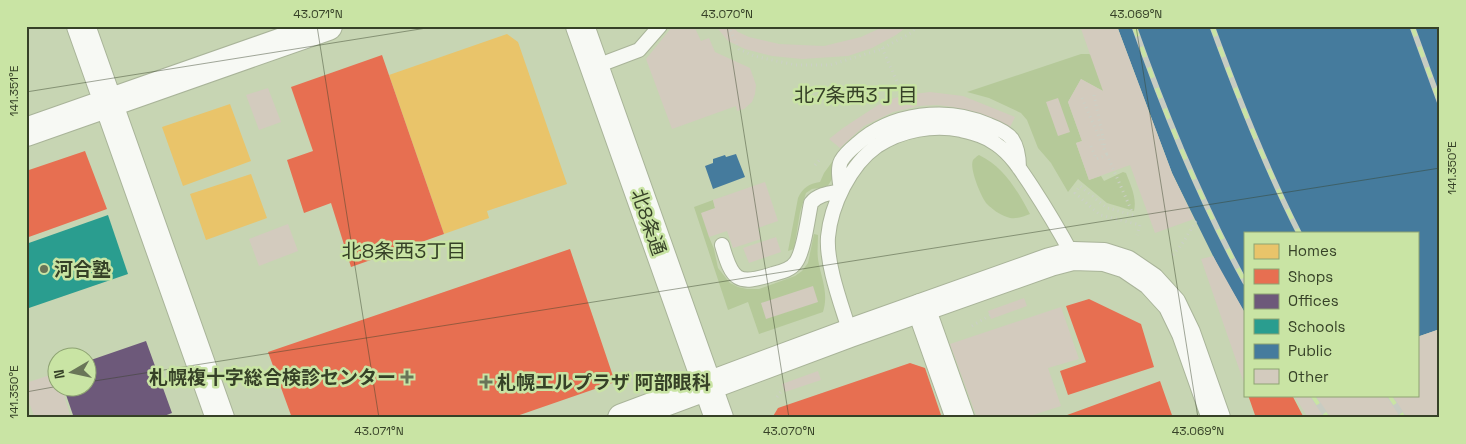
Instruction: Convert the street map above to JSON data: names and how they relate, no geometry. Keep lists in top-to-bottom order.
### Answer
{
  "streets": {
    "street": ["北8条通"]
  },
  "districts": ["北7条西3丁目", "北8条西3丁目"],
  "places": {
    "other": ["河合塾"],
    "health": ["札幌複十字総合検診センター", "札幌エルプラザ 阿部眼科"]
  },
  "legend": [
    "Homes",
    "Shops",
    "Offices",
    "Schools",
    "Public",
    "Other"
  ],
  "north": "left",
  "coordinates": [
    "43.071°N",
    "43.070°N",
    "43.069°N",
    "141.351°E",
    "141.350°E"
  ]
}
